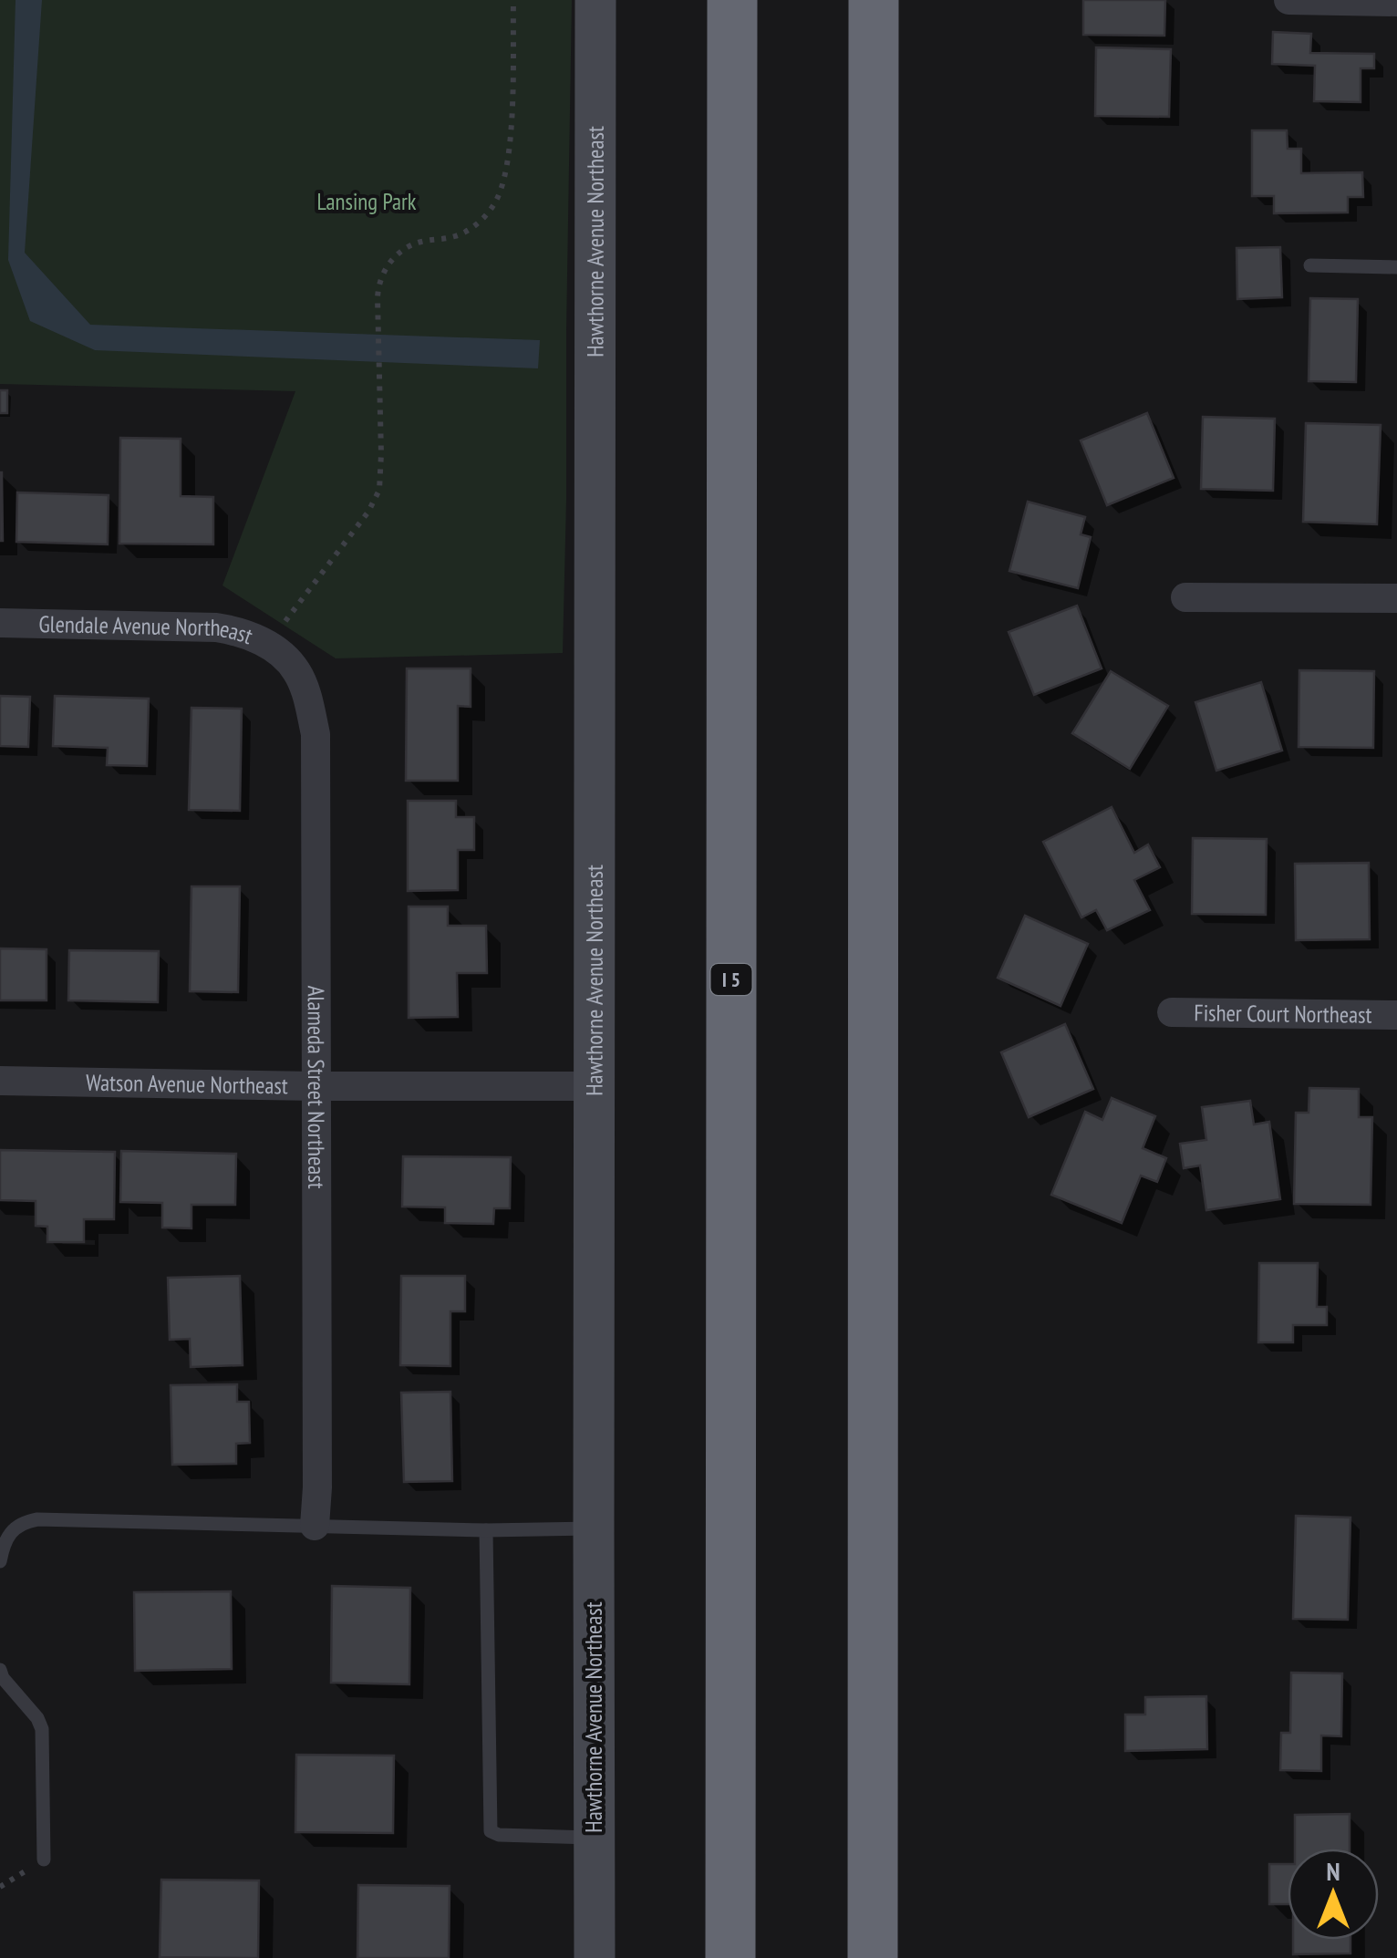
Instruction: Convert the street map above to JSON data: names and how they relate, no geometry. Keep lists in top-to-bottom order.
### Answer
{
  "streets": {
    "highway": ["I 5"],
    "main road": ["Hawthorne Avenue Northeast"],
    "street": [
      "Glendale Avenue Northeast",
      "Fisher Court Northeast",
      "Watson Avenue Northeast",
      "Alameda Street Northeast"
    ]
  },
  "crossings": [
    ["Hawthorne Avenue Northeast", "Watson Avenue Northeast"],
    ["Glendale Avenue Northeast", "Alameda Street Northeast"],
    ["Watson Avenue Northeast", "Alameda Street Northeast"]
  ],
  "parks": ["Lansing Park"],
  "north": "top"
}
